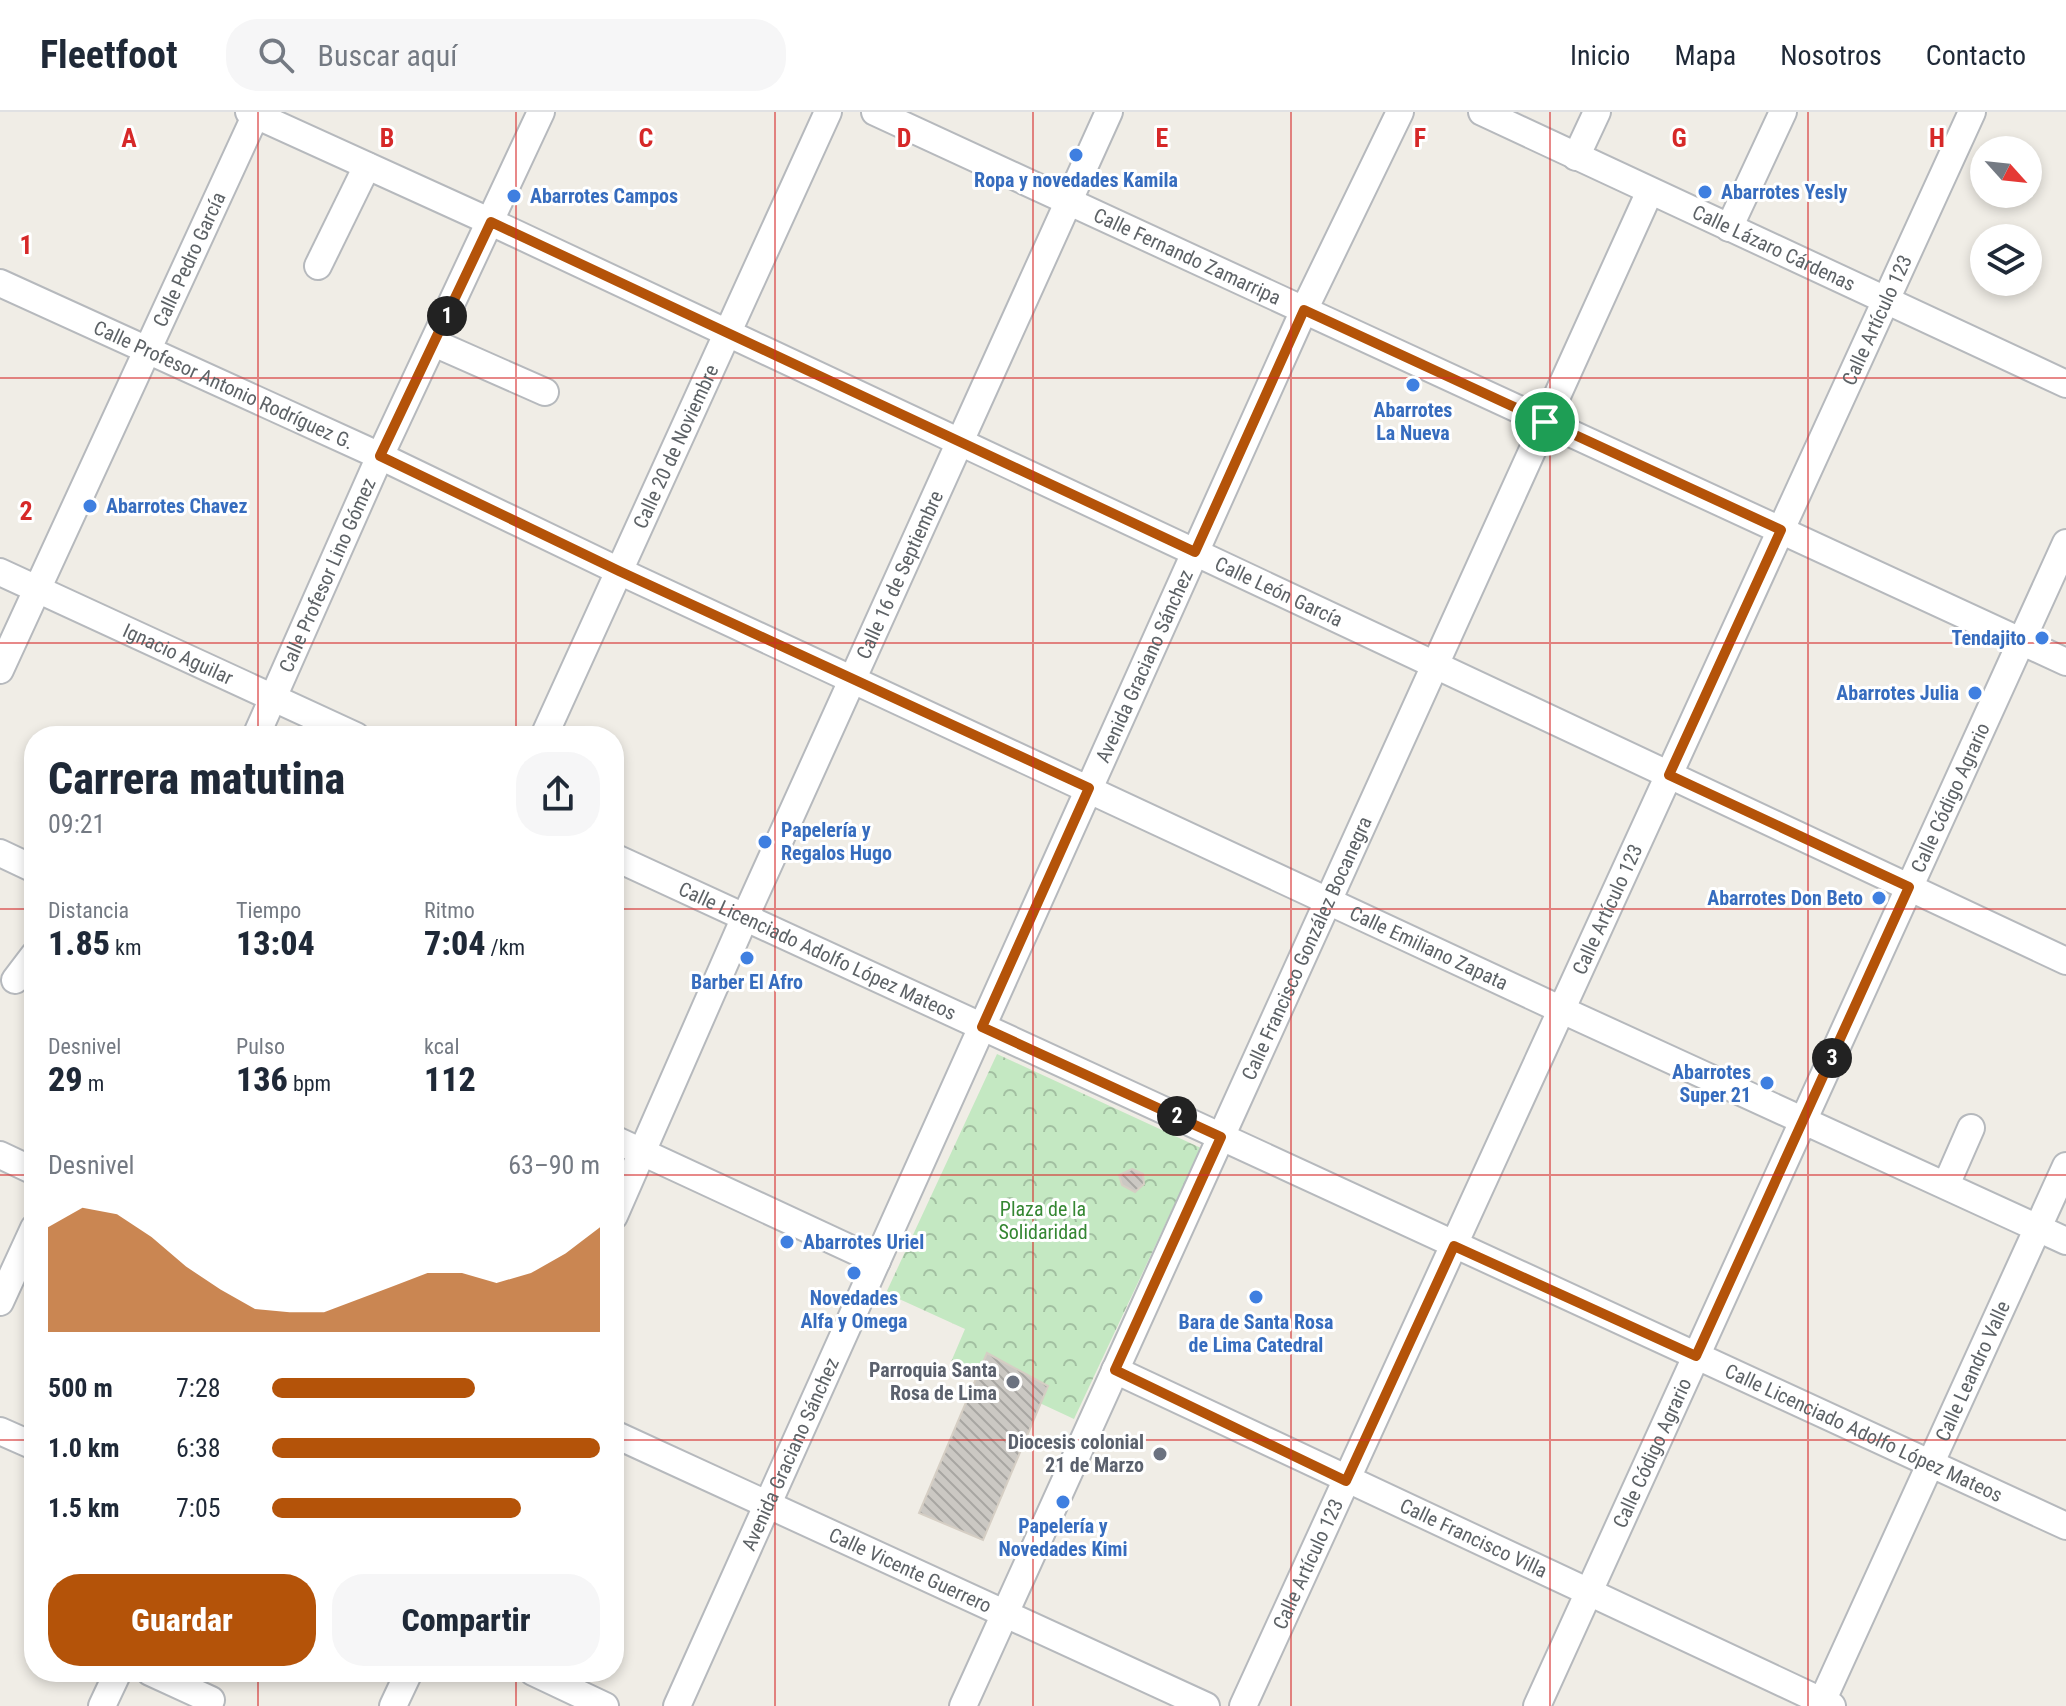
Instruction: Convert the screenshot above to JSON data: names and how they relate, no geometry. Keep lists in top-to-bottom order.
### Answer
{
  "streets": {
    "street": [
      "Calle Lázaro Cárdenas",
      "Calle Fernando Zamarripa",
      "Calle Pedro García",
      "Calle Artículo 123",
      "Calle Profesor Antonio Rodríguez G.",
      "Calle 20 de Noviembre",
      "Calle Profesor Lino Gómez",
      "Calle 16 de Septiembre",
      "Calle León García",
      "Ignacio Aguilar",
      "Avenida Graciano Sánchez",
      "Calle Código Agrario",
      "Calle Emiliano Zapata",
      "Calle Francisco González Bocanegra",
      "Calle Licenciado Adolfo López Mateos",
      "Calle Leandro Valle",
      "Calle Francisco Villa",
      "Calle Vicente Guerrero"
    ]
  },
  "crossings": [
    ["Calle Lázaro Cárdenas", "Calle Artículo 123"],
    ["Calle Lázaro Cárdenas", "Calle Francisco González Bocanegra"],
    ["Calle Fernando Zamarripa", "Calle Artículo 123"],
    ["Calle Fernando Zamarripa", "Calle 16 de Septiembre"],
    ["Calle Fernando Zamarripa", "Avenida Graciano Sánchez"],
    ["Calle Fernando Zamarripa", "Calle Código Agrario"],
    ["Calle Fernando Zamarripa", "Calle Francisco González Bocanegra"],
    ["Calle Pedro García", "Calle Profesor Antonio Rodríguez G."],
    ["Calle Pedro García", "Calle León García"],
    ["Calle Pedro García", "Ignacio Aguilar"],
    ["Calle Artículo 123", "Calle León García"],
    ["Calle Artículo 123", "Calle Emiliano Zapata"],
    ["Calle Artículo 123", "Calle Licenciado Adolfo López Mateos"],
    ["Calle Artículo 123", "Calle Francisco Villa"],
    ["Calle Profesor Antonio Rodríguez G.", "Calle 20 de Noviembre"],
    ["Calle Profesor Antonio Rodríguez G.", "Calle Profesor Lino Gómez"],
    ["Calle Profesor Antonio Rodríguez G.", "Calle Emiliano Zapata"],
    ["Calle 20 de Noviembre", "Calle León García"],
    ["Calle 20 de Noviembre", "Calle Emiliano Zapata"],
    ["Calle Profesor Lino Gómez", "Calle León García"],
    ["Calle Profesor Lino Gómez", "Ignacio Aguilar"],
    ["Calle 16 de Septiembre", "Calle León García"],
    ["Calle 16 de Septiembre", "Calle Emiliano Zapata"],
    ["Calle 16 de Septiembre", "Calle Licenciado Adolfo López Mateos"],
    ["Calle León García", "Avenida Graciano Sánchez"],
    ["Calle León García", "Calle Código Agrario"],
    ["Calle León García", "Calle Francisco González Bocanegra"],
    ["Avenida Graciano Sánchez", "Calle Emiliano Zapata"],
    ["Avenida Graciano Sánchez", "Calle Licenciado Adolfo López Mateos"],
    ["Avenida Graciano Sánchez", "Calle Vicente Guerrero"],
    ["Calle Código Agrario", "Calle Emiliano Zapata"],
    ["Calle Código Agrario", "Calle Licenciado Adolfo López Mateos"],
    ["Calle Código Agrario", "Calle Francisco Villa"],
    ["Calle Emiliano Zapata", "Calle Francisco González Bocanegra"],
    ["Calle Emiliano Zapata", "Calle Leandro Valle"],
    ["Calle Francisco González Bocanegra", "Calle Licenciado Adolfo López Mateos"],
    ["Calle Francisco González Bocanegra", "Calle Francisco Villa"],
    ["Calle Francisco González Bocanegra", "Calle Vicente Guerrero"],
    ["Calle Licenciado Adolfo López Mateos", "Calle Leandro Valle"],
    ["Calle Leandro Valle", "Calle Francisco Villa"]
  ],
  "parks": ["Plaza de la Solidaridad"],
  "places": [
    "Ropa y novedades Kamila",
    "Abarrotes Yesly",
    "Abarrotes Campos",
    "Abarrotes La Nueva",
    "Abarrotes Chavez",
    "Tendajito",
    "Abarrotes Julia",
    "Papelería y Regalos Hugo",
    "Abarrotes Don Beto",
    "Barber El Afro",
    "Abarrotes Super 21",
    "Abarrotes Uriel",
    "Novedades Alfa y Omega",
    "Bara de Santa Rosa de Lima Catedral",
    "Parroquia Santa Rosa de Lima",
    "Diocesis colonial 21 de Marzo",
    "Papelería y Novedades Kimi"
  ],
  "north": "bottom right",
  "page": {
    "header": "Fleetfoot",
    "search": "Buscar aquí",
    "nav": [
      "Inicio",
      "Mapa",
      "Nosotros",
      "Contacto"
    ],
    "pins": ["1", "3", "2"],
    "heading": ["Carrera matutina", "09:21"],
    "stats": [
      ["Distancia", "1.85 km"],
      ["Tiempo", "13:04"],
      ["Ritmo", "7:04 /km"],
      ["Desnivel", "29 m"],
      ["Pulso", "136 bpm"],
      ["kcal", "112"]
    ],
    "chart": ["Desnivel", "63–90 m"],
    "list": [
      {
        "name": "500 m",
        "note": "7:28"
      },
      {
        "name": "1.0 km",
        "note": "6:38"
      },
      {
        "name": "1.5 km",
        "note": "7:05"
      }
    ],
    "buttons": ["Guardar", "Compartir"]
  },
  "grid": {
    "columns": [
      "A",
      "B",
      "C",
      "D",
      "E",
      "F",
      "G",
      "H"
    ],
    "rows": ["1", "2"]
  }
}
